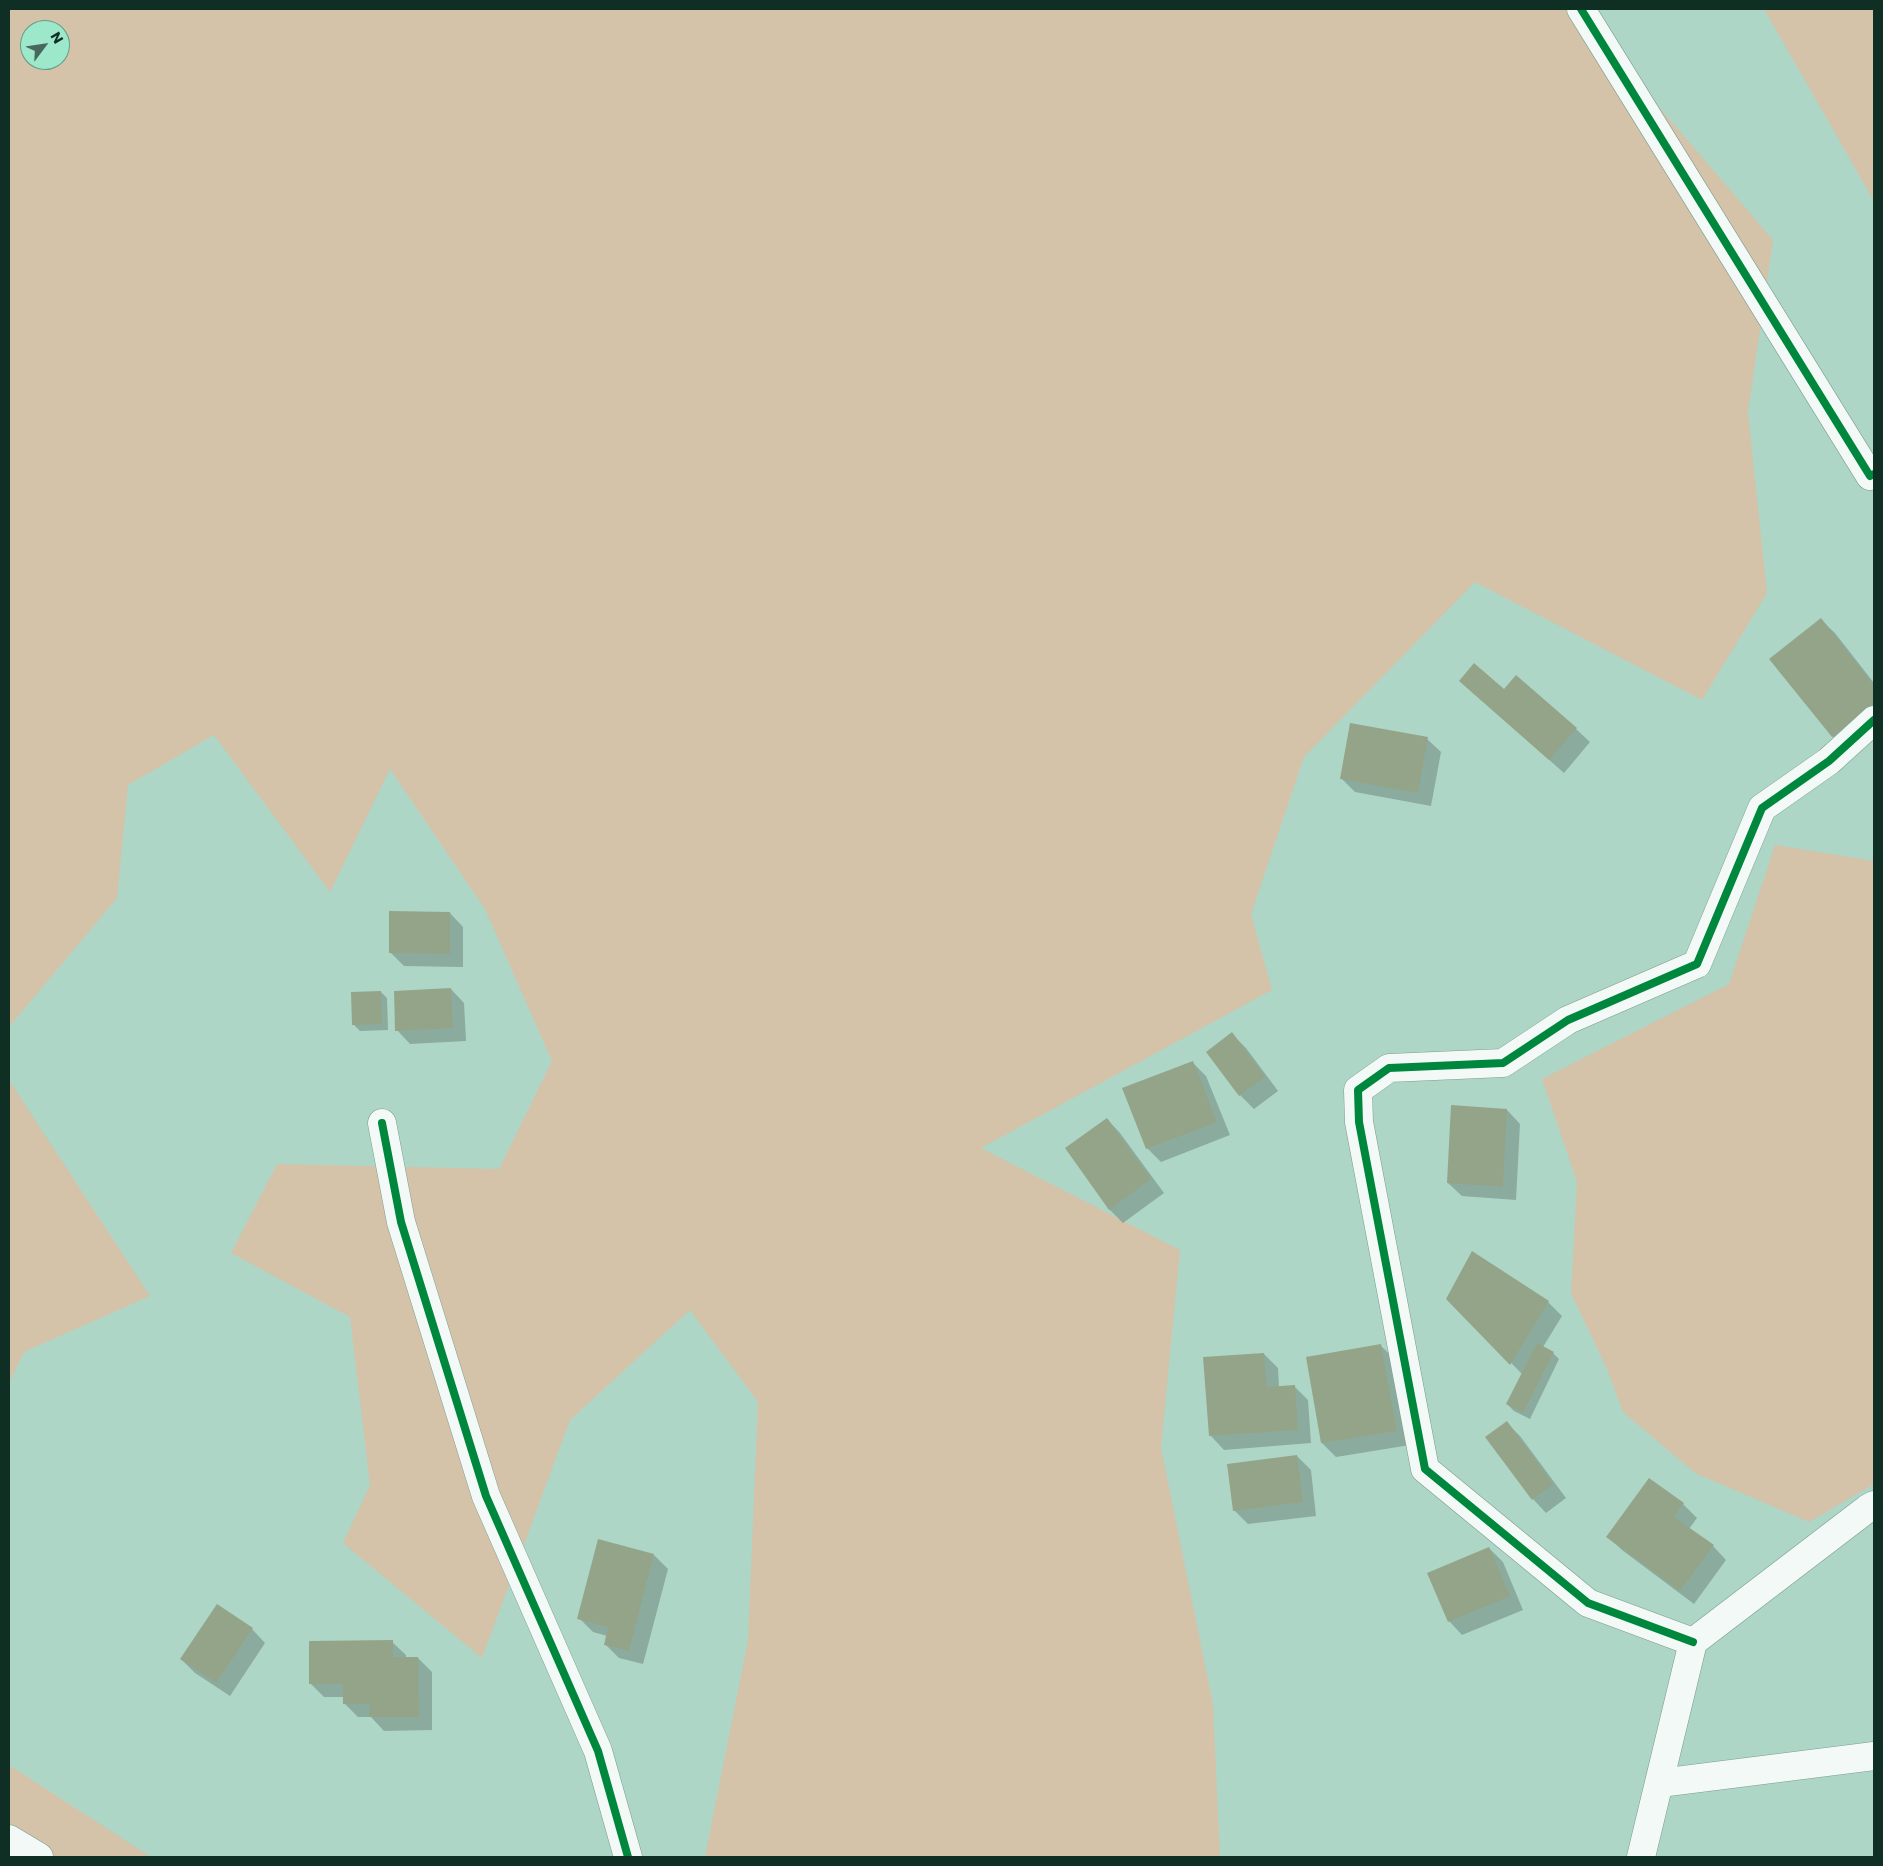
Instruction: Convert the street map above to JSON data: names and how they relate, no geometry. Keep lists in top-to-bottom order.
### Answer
{
  "north": "top right"
}
